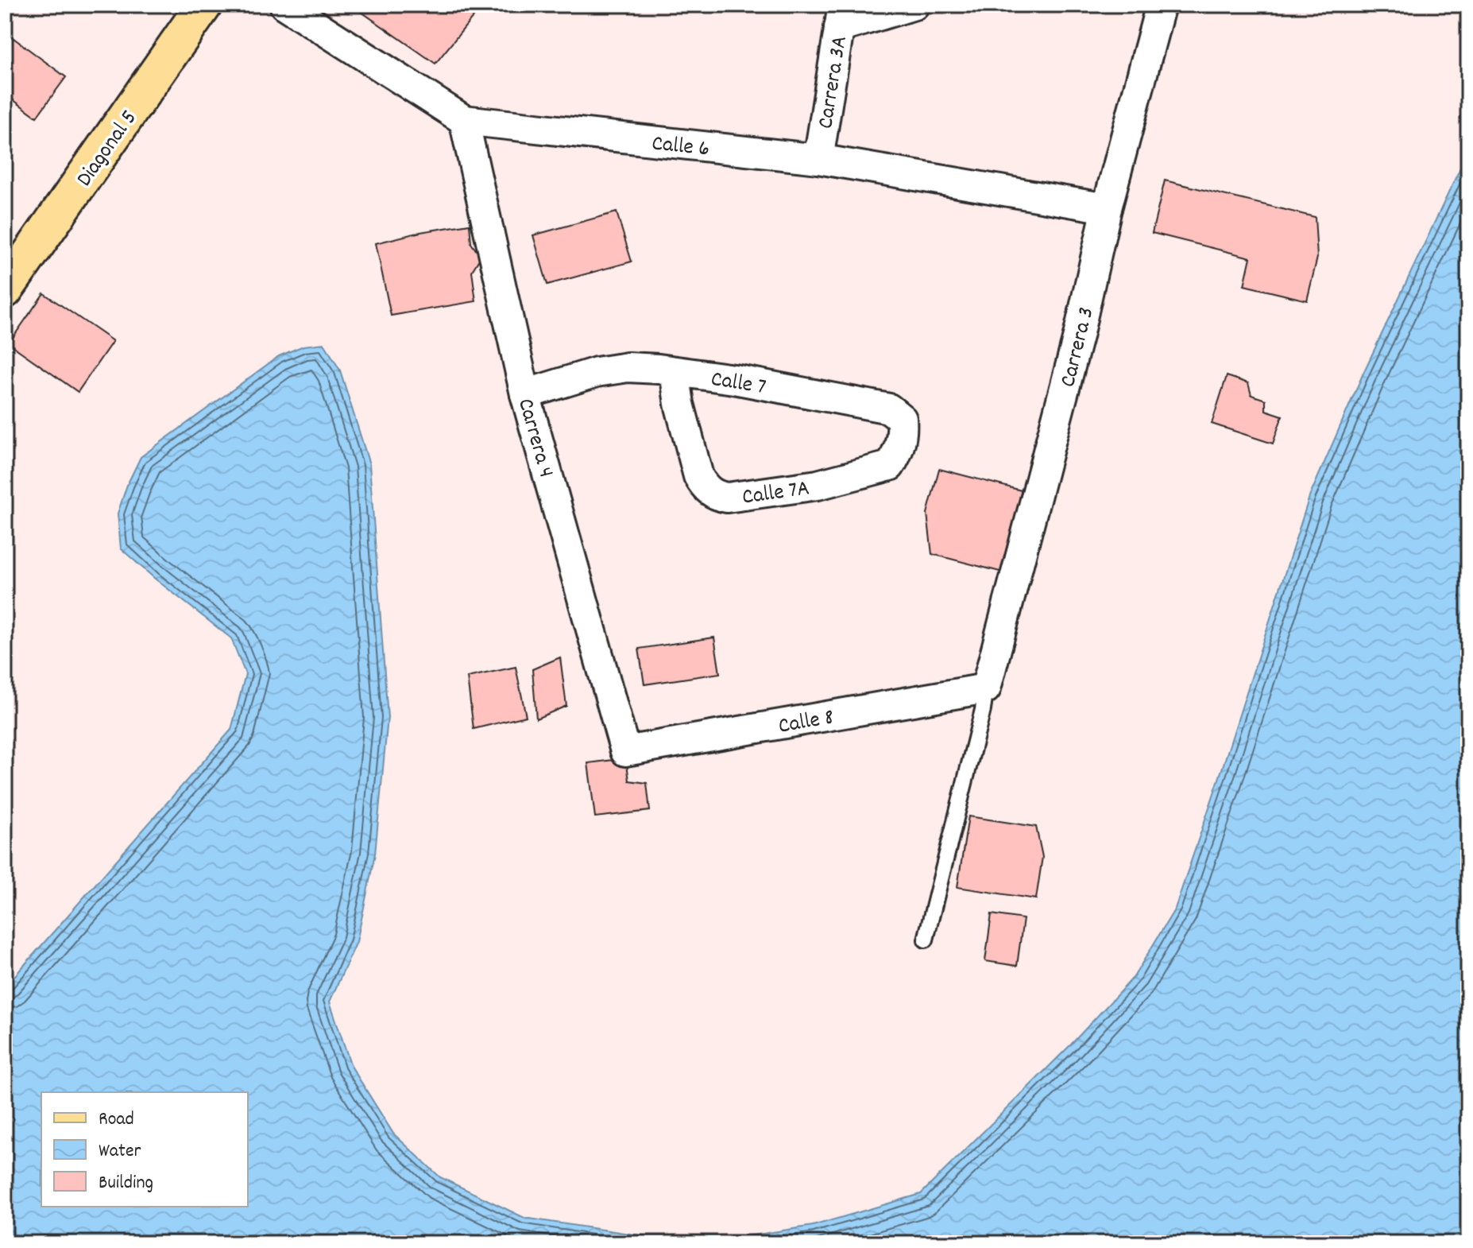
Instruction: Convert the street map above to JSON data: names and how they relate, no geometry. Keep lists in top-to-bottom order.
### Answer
{
  "streets": {
    "main road": ["Diagonal 5"],
    "street": [
      "Carrera 3A",
      "Calle 6",
      "Carrera 3",
      "Calle 7",
      "Carrera 4",
      "Calle 7A",
      "Calle 8"
    ]
  },
  "crossings": [
    ["Carrera 3A", "Calle 6"],
    ["Calle 6", "Carrera 3"],
    ["Calle 6", "Carrera 4"],
    ["Carrera 3", "Calle 8"],
    ["Calle 7", "Carrera 4"],
    ["Calle 7", "Calle 7A"],
    ["Carrera 4", "Calle 8"]
  ],
  "legend": ["Road", "Water", "Building"]
}
